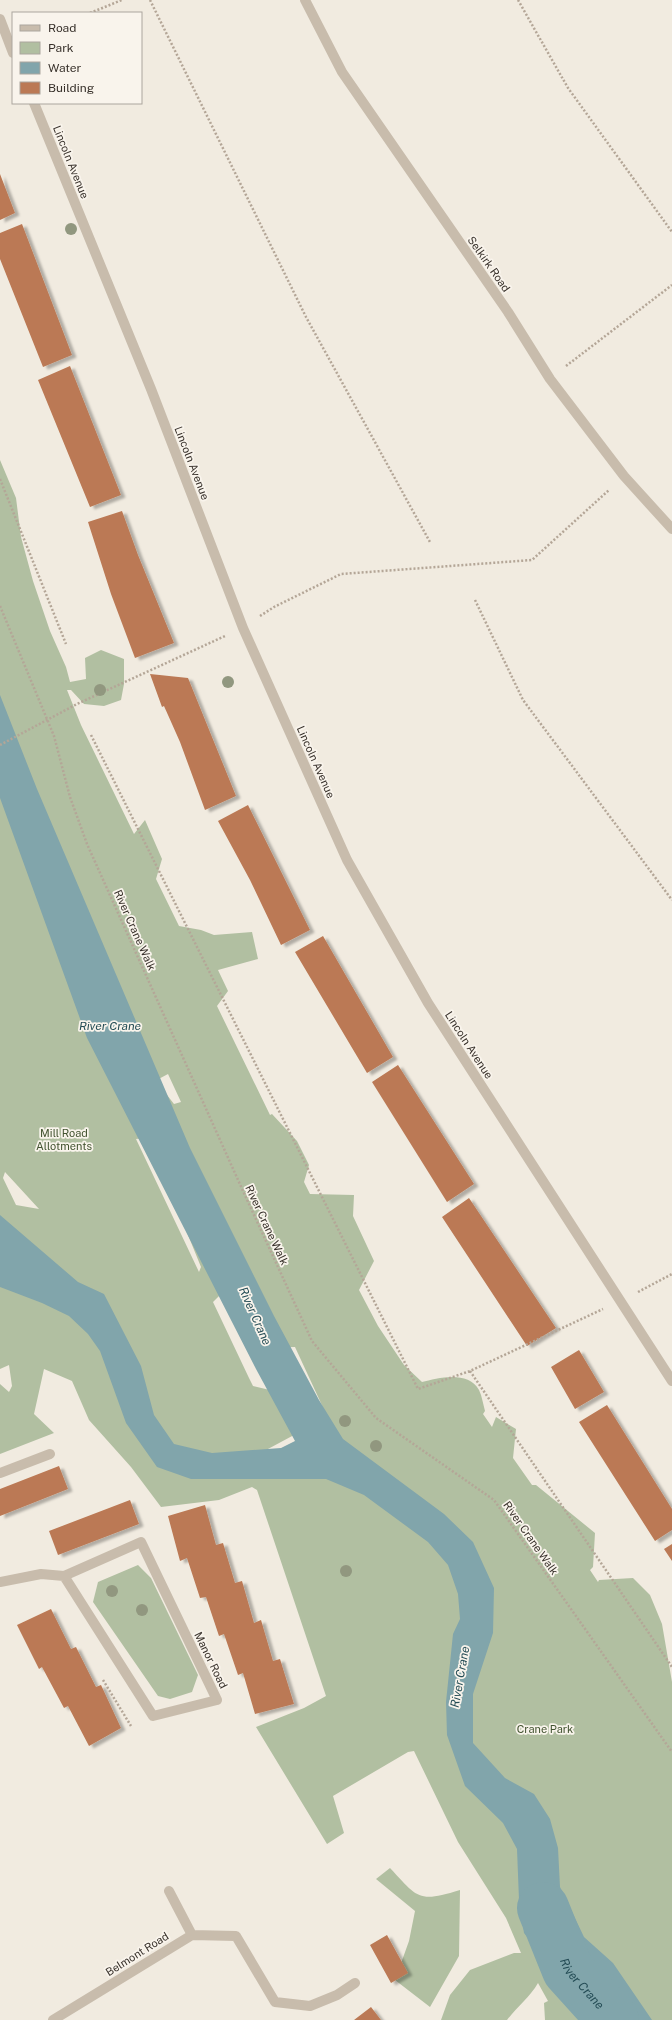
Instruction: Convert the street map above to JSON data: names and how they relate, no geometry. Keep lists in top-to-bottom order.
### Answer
{
  "streets": {
    "street": [
      "Lincoln Avenue",
      "Selkirk Road",
      "Manor Road",
      "Belmont Road"
    ],
    "path": ["River Crane Walk"]
  },
  "water": ["River Crane"],
  "parks": ["Mill Road Allotments", "Crane Park"],
  "legend": [
    "Road",
    "Park",
    "Water",
    "Building"
  ]
}
